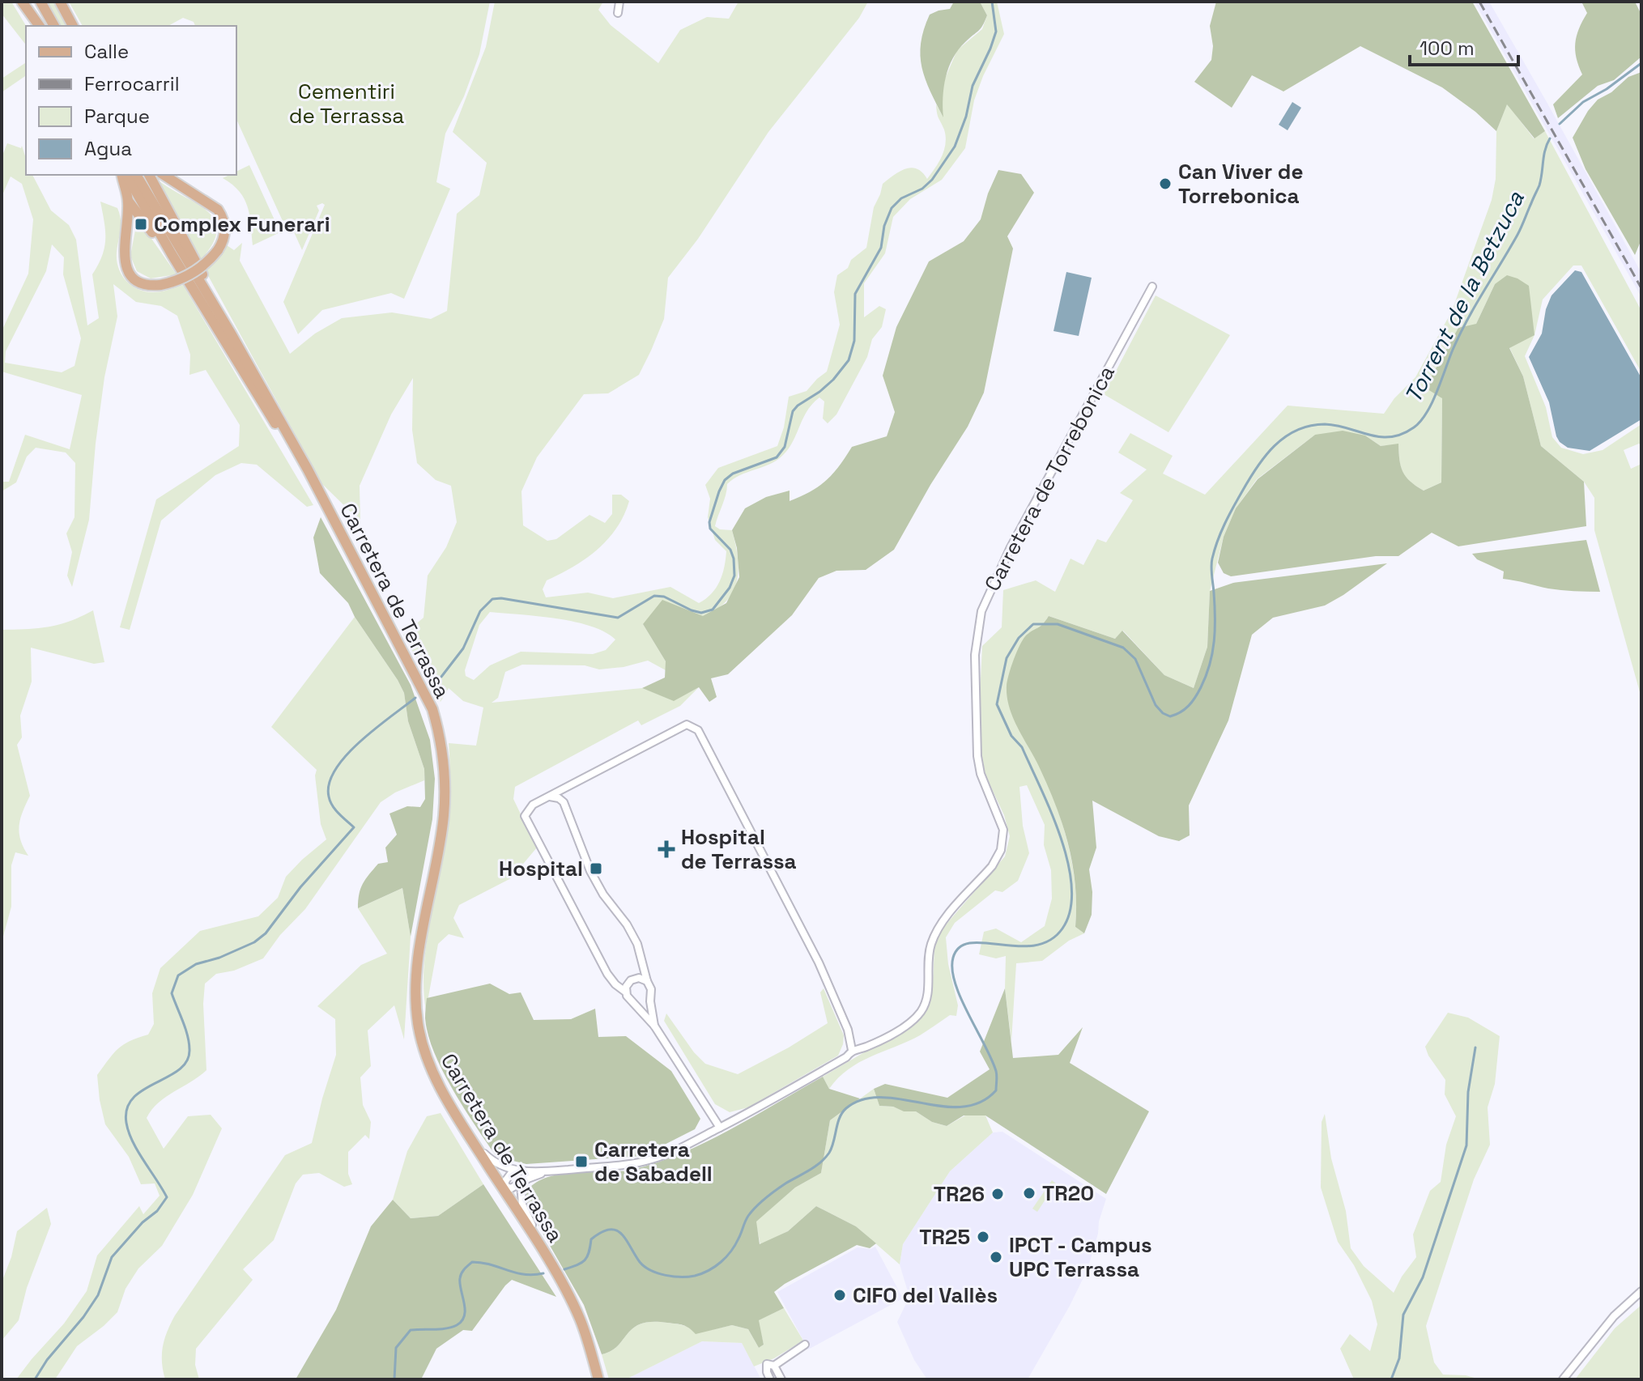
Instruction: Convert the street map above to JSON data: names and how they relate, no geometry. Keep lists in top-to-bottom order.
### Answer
{
  "streets": {
    "main road": ["Carretera de Terrassa"],
    "street": ["Carretera de Torrebonica"]
  },
  "crossings": [
    ["Carretera de Torrebonica", "Carretera de Terrassa"]
  ],
  "water": ["Torrent de la Betzuca"],
  "parks": ["Cementiri de Terrassa"],
  "places": {
    "other": [
      "Can Viver de Torrebonica",
      "TR20",
      "TR26",
      "TR25",
      "IPCT - Campus UPC Terrassa",
      "CIFO del Vallès"
    ],
    "transit": ["Complex Funerari", "Hospital", "Carretera de Sabadell"],
    "health": ["Hospital de Terrassa"]
  },
  "legend": [
    "Calle",
    "Ferrocarril",
    "Parque",
    "Agua"
  ],
  "scale_bar": "100 m"
}
